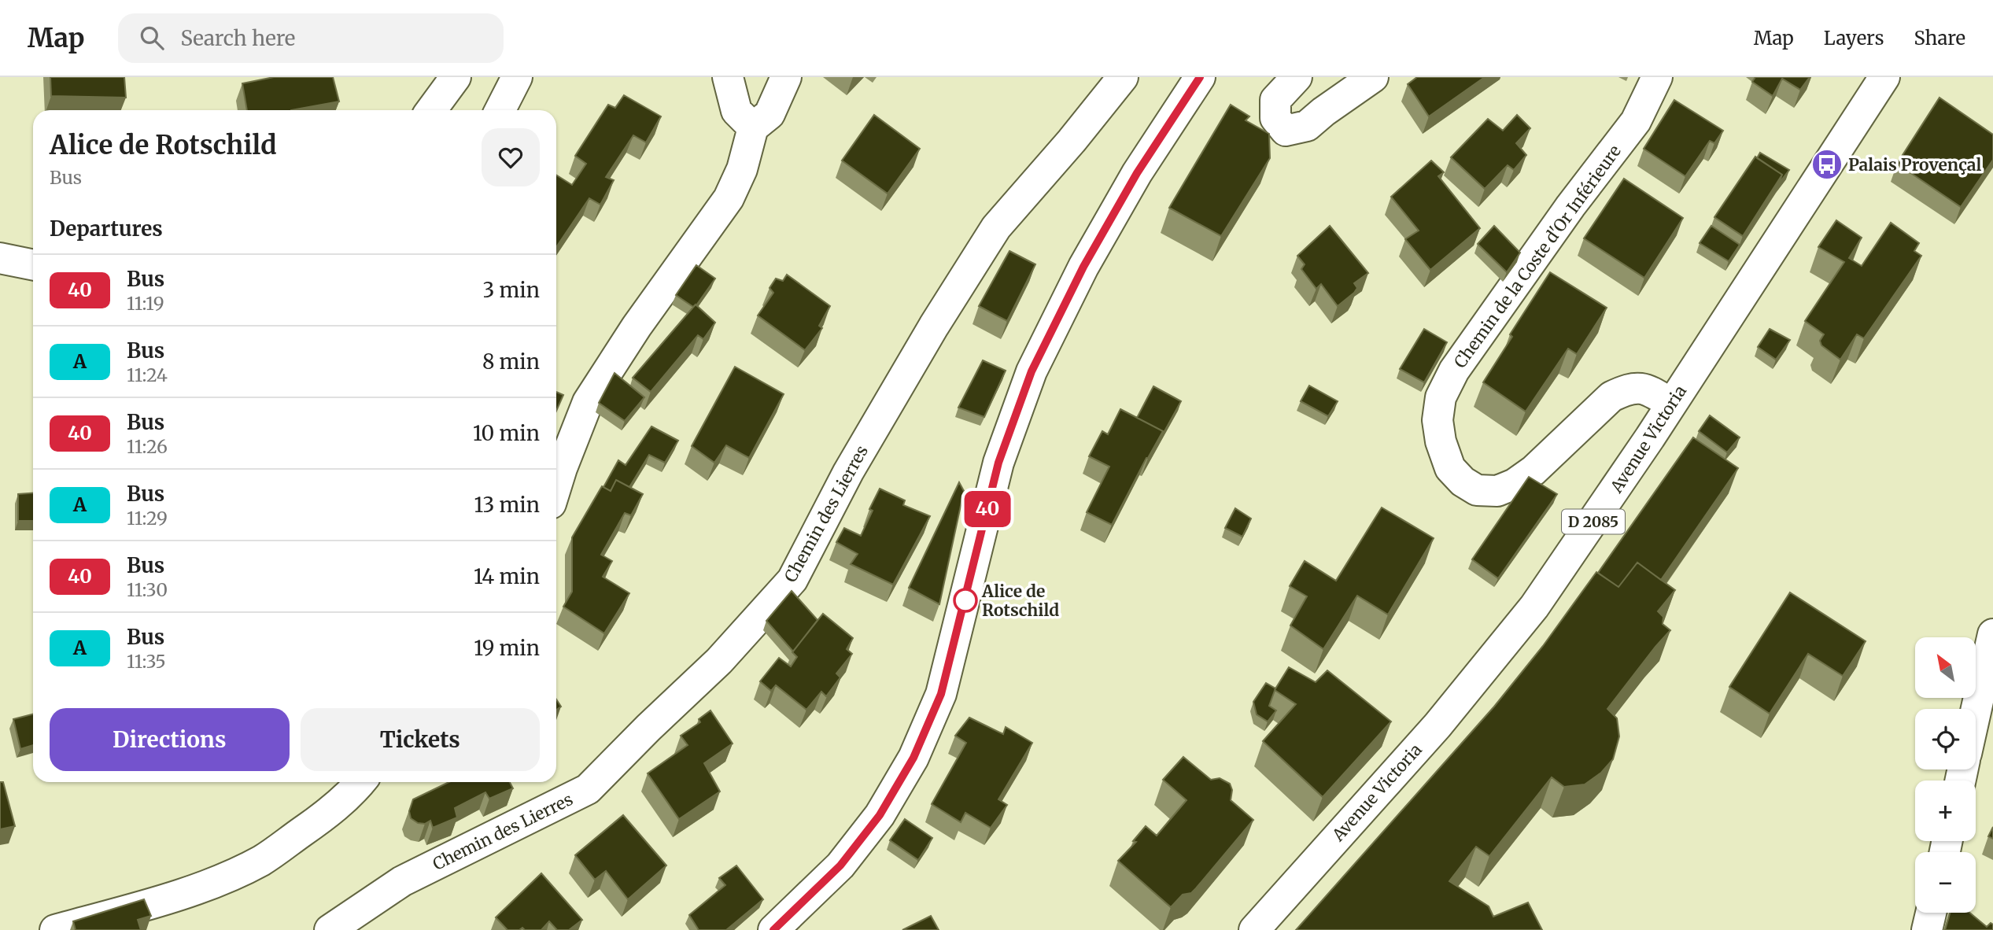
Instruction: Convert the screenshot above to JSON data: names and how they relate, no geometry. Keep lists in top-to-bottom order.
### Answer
{
  "streets": {
    "street": [
      "Chemin de la Coste d'Or Inférieure",
      "Avenue Victoria",
      "Chemin des Lierres",
      "D 2085"
    ]
  },
  "crossings": [
    ["Chemin de la Coste d'Or Inférieure", "Avenue Victoria"]
  ],
  "places": {
    "bus stop": ["Palais Provençal"],
    "other": ["Alice de Rotschild"]
  },
  "lines": ["bus line 40"],
  "north": "top left",
  "page": {
    "header": "Map",
    "search": "Search here",
    "nav": ["Map", "Layers", "Share"],
    "on_map": "40",
    "heading": [
      ["Alice de Rotschild", "Bus"],
      "Departures"
    ],
    "list": [
      {
        "mark": "40",
        "name": "Bus",
        "note": "11:19",
        "value": "3 min"
      },
      {
        "mark": "A",
        "name": "Bus",
        "note": "11:24",
        "value": "8 min"
      },
      {
        "mark": "40",
        "name": "Bus",
        "note": "11:26",
        "value": "10 min"
      },
      {
        "mark": "A",
        "name": "Bus",
        "note": "11:29",
        "value": "13 min"
      },
      {
        "mark": "40",
        "name": "Bus",
        "note": "11:30",
        "value": "14 min"
      },
      {
        "mark": "A",
        "name": "Bus",
        "note": "11:35",
        "value": "19 min"
      }
    ],
    "map_buttons": ["+", "−"],
    "buttons": ["Directions", "Tickets"]
  }
}
